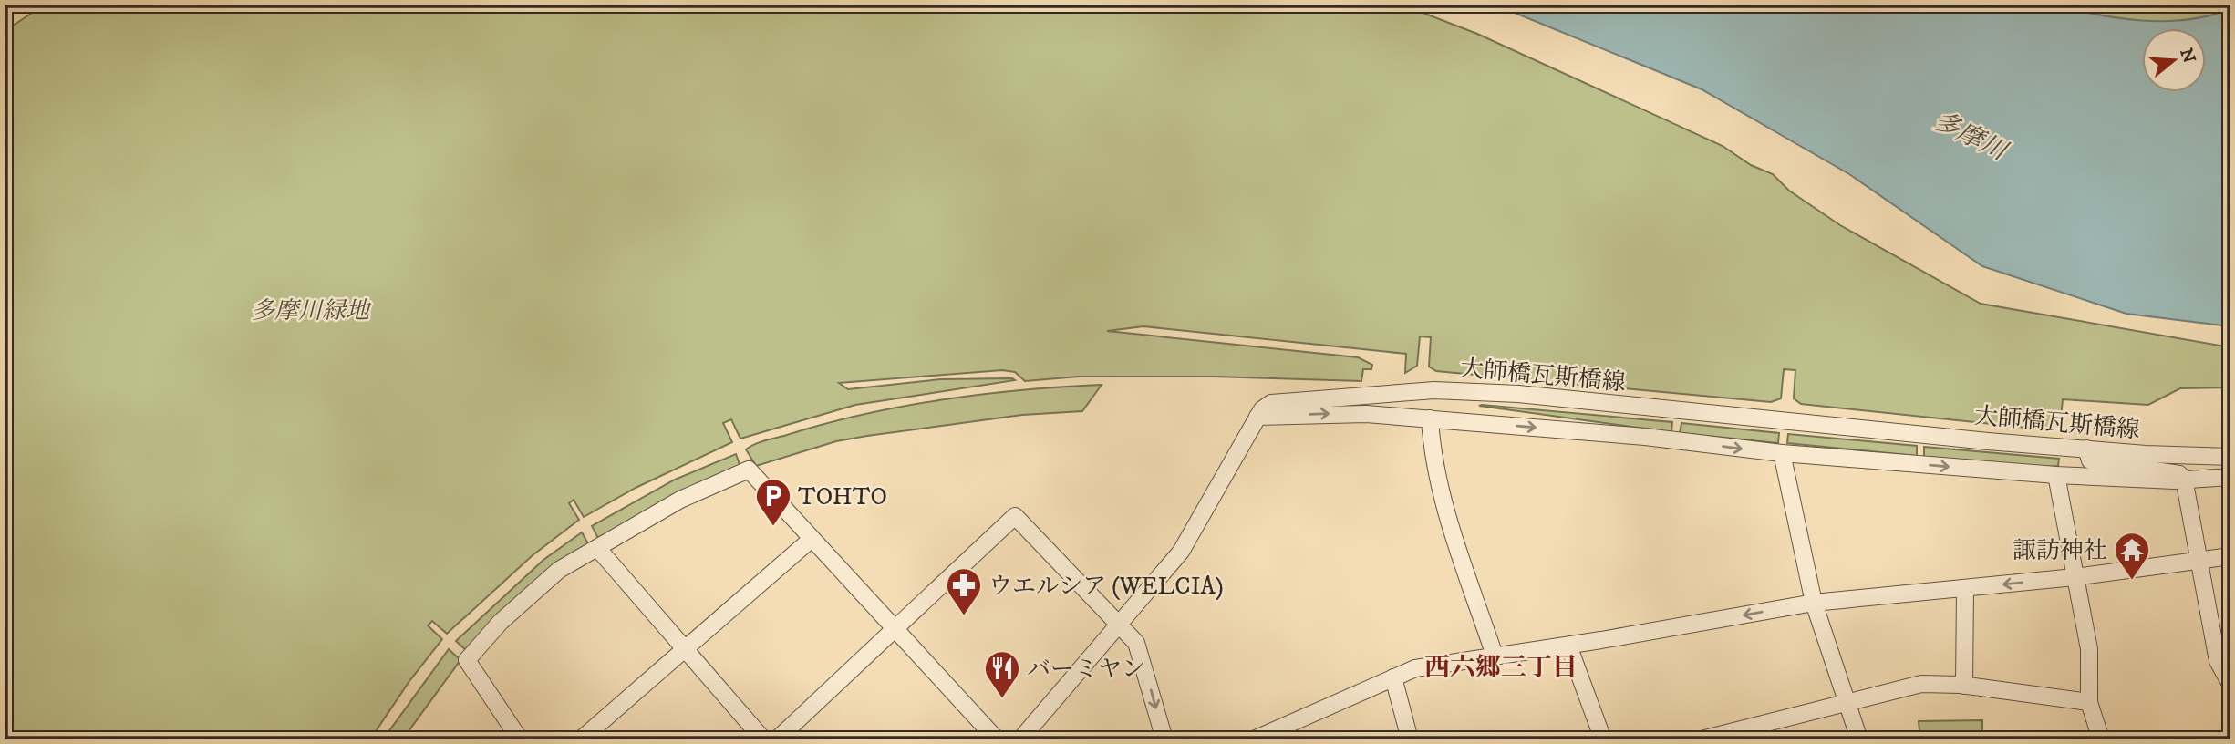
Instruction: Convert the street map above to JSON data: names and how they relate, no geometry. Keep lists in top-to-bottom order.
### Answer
{
  "streets": {
    "street": ["大師橋瓦斯橋線"]
  },
  "districts": ["西六郷三丁目"],
  "water": ["多摩川"],
  "parks": ["多摩川緑地"],
  "places": {
    "parking": ["TOHTO"],
    "temple": ["諏訪神社"],
    "pharmacy": ["ウエルシア (WELCIA)"],
    "restaurant": ["バーミヤン"]
  },
  "north": "right"
}
